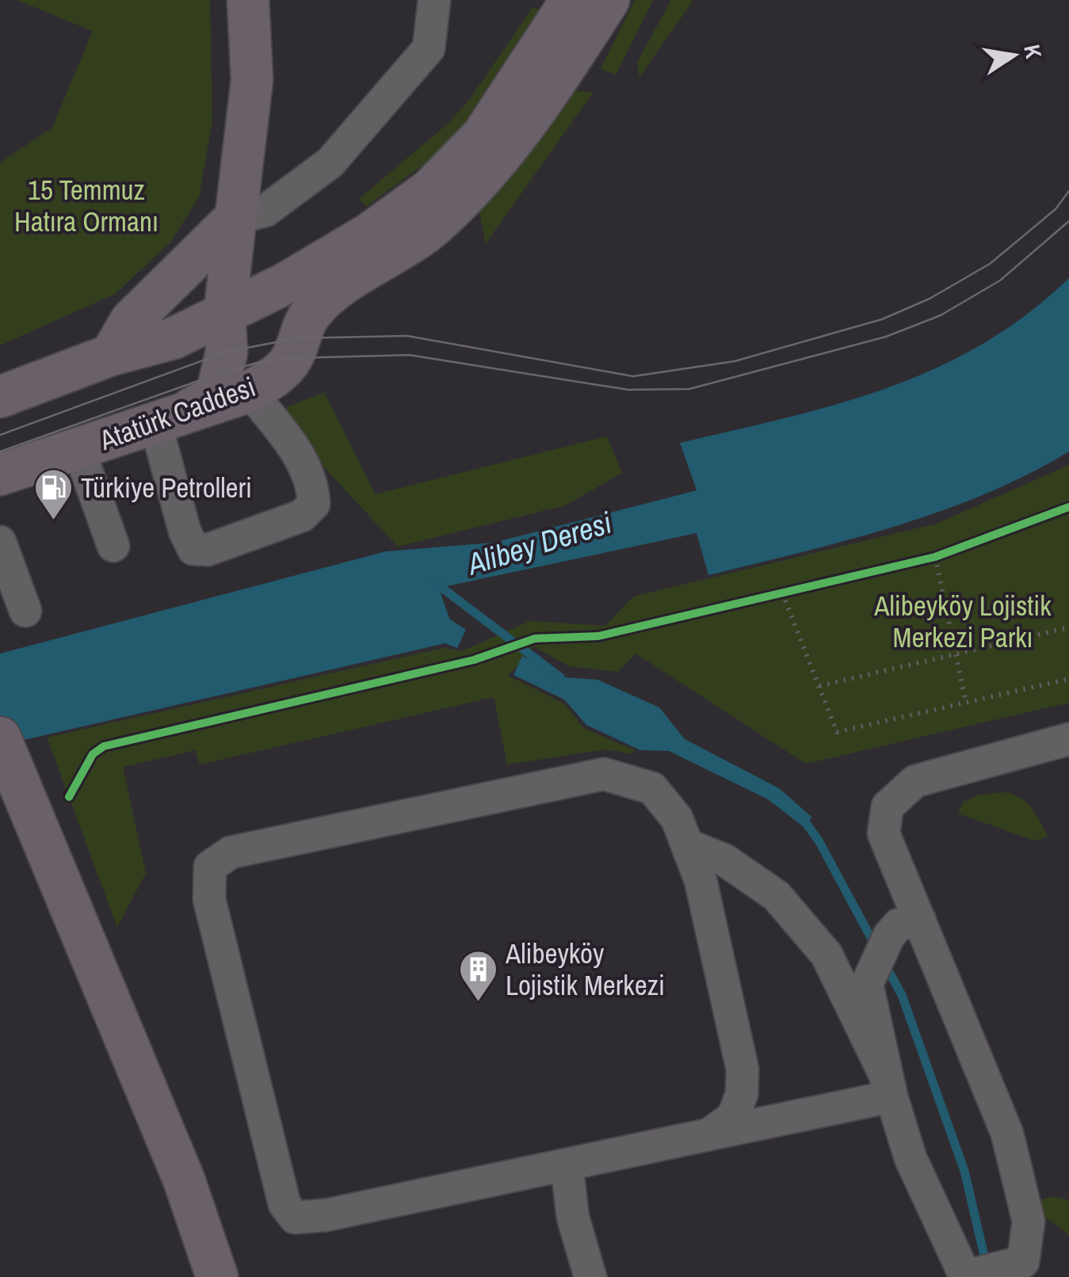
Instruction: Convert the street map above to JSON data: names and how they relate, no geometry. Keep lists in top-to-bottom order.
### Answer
{
  "streets": {
    "main road": ["Atatürk Caddesi"]
  },
  "water": ["Alibey Deresi"],
  "parks": ["15 Temmuz Hatıra Ormanı", "Alibeyköy Lojistik Merkezi Parkı"],
  "places": {
    "fuel station": ["Türkiye Petrolleri"],
    "building": ["Alibeyköy Lojistik Merkezi"]
  },
  "north": "right"
}
